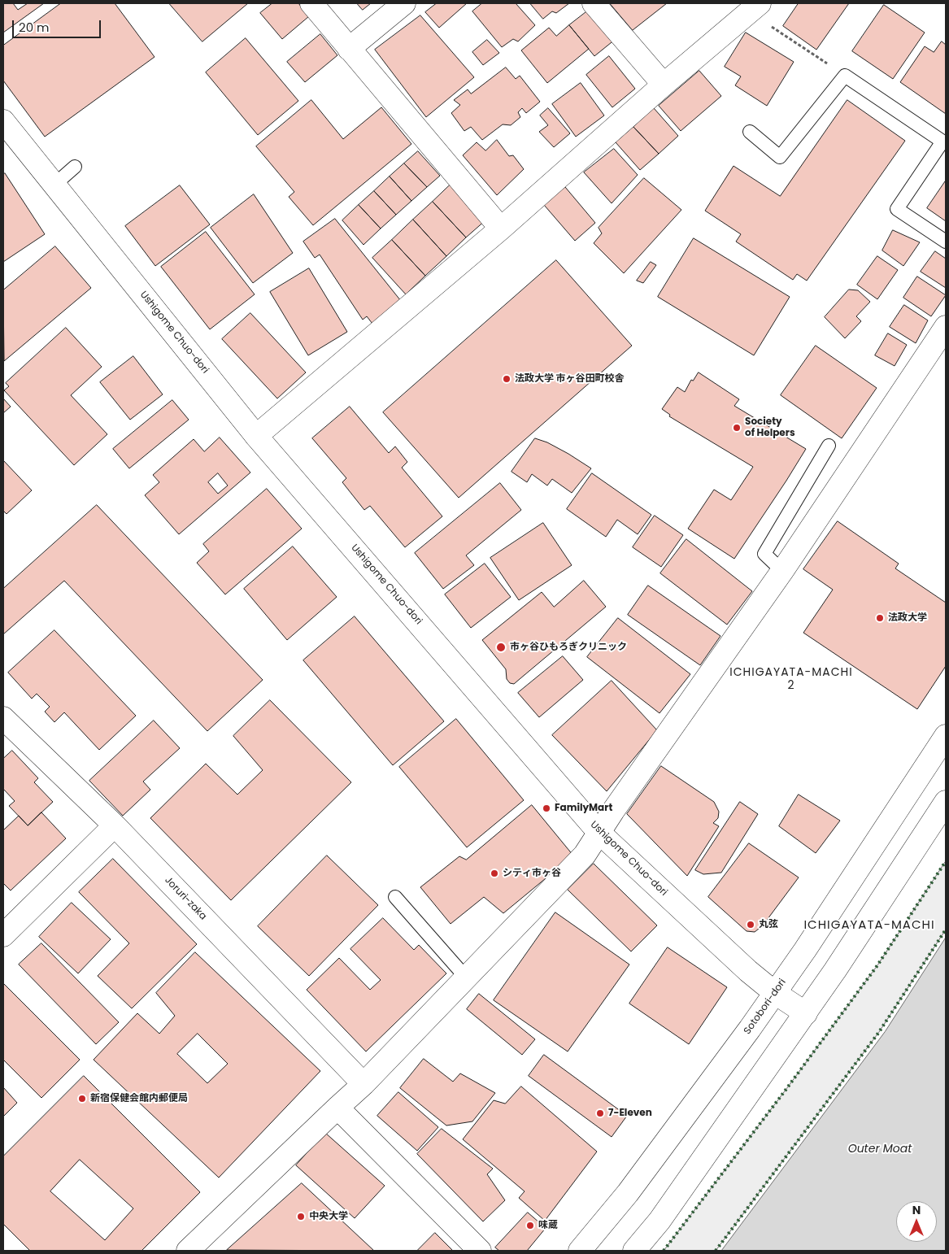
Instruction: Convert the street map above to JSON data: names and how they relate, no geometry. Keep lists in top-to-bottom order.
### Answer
{
  "streets": {
    "street": ["Ushigome Chuo-dori", "Joruri-zaka", "Sotobori-dori"]
  },
  "crossings": [
    ["Ushigome Chuo-dori", "Sotobori-dori"]
  ],
  "districts": ["ICHIGAYATA-MACHI 2", "ICHIGAYATA-MACHI"],
  "water": ["Outer Moat"],
  "places": [
    "法政大学 市ヶ谷田町校舎",
    "Society of Helpers",
    "法政大学",
    "市ヶ谷ひもろぎクリニック",
    "FamilyMart",
    "シティ市ヶ谷",
    "丸弦",
    "新宿保健会館内郵便局",
    "7-Eleven",
    "中央大学",
    "味蔵"
  ],
  "scale_bar": "20 m",
  "north": "top"
}
